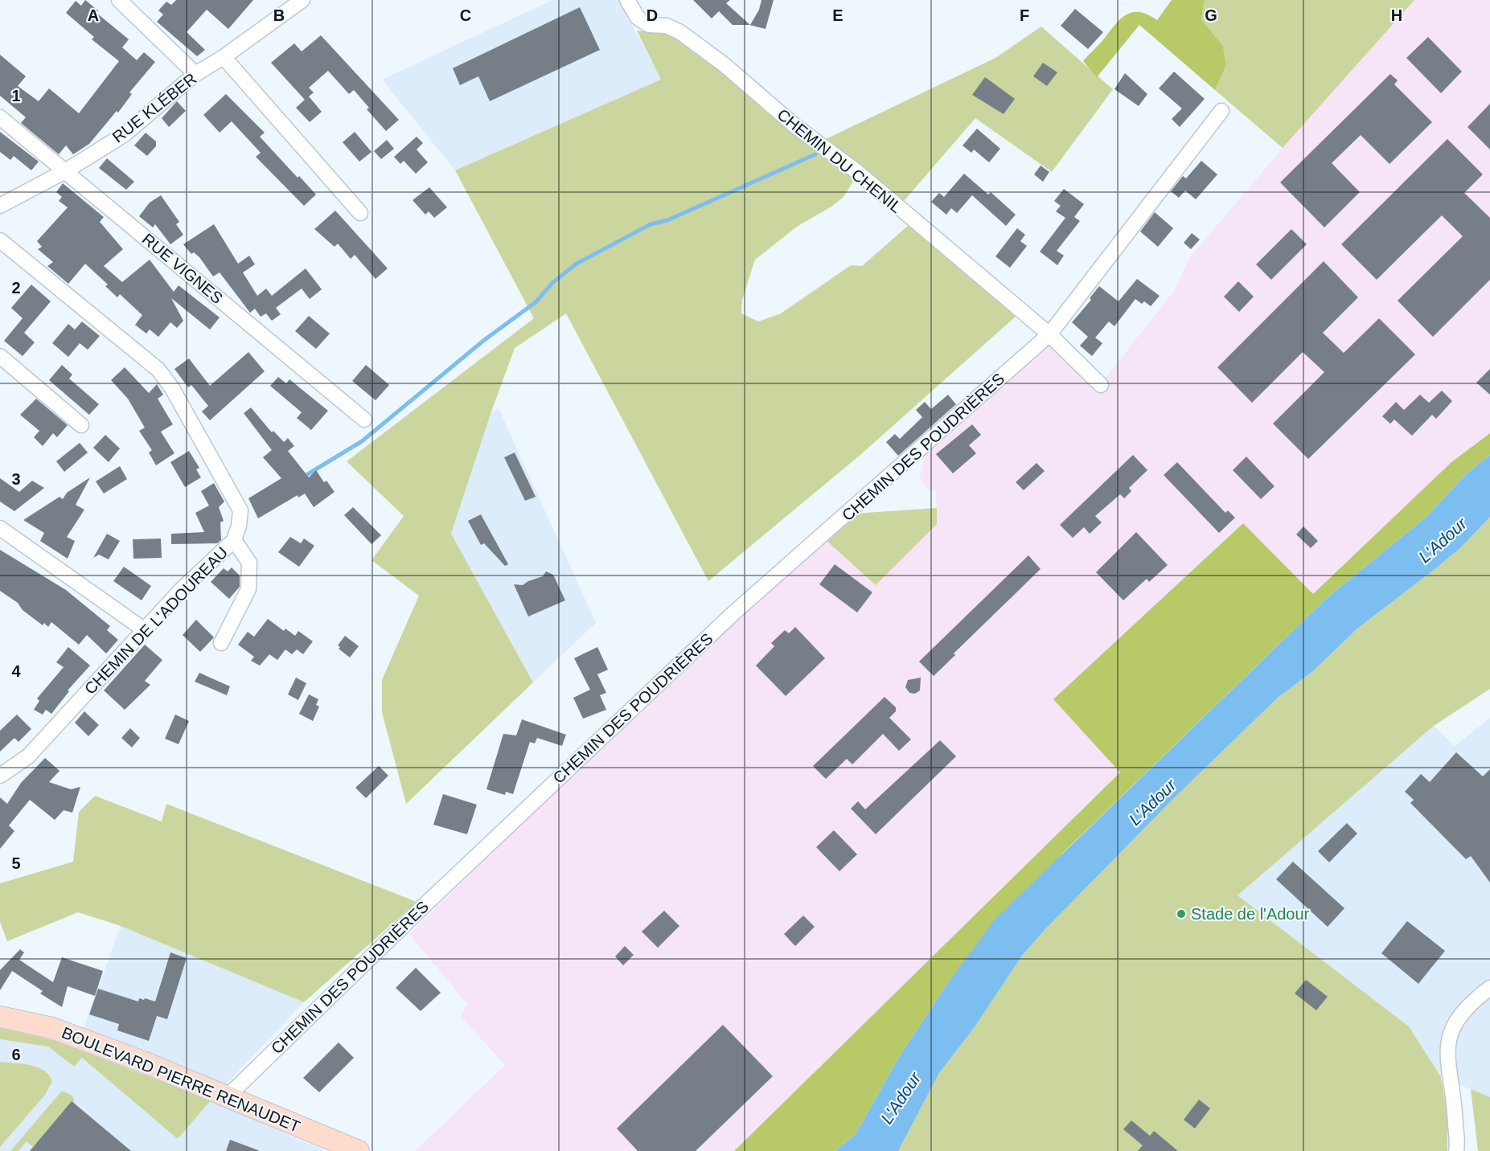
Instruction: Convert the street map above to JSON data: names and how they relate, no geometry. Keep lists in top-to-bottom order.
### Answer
{
  "streets": {
    "street": [
      "RUE KLÉBER",
      "CHEMIN DU CHENIL",
      "RUE VIGNES",
      "CHEMIN DES POUDRIÈRES",
      "CHEMIN DE L'ADOUREAU",
      "BOULEVARD PIERRE RENAUDET"
    ]
  },
  "crossings": [
    ["RUE KLÉBER", "RUE VIGNES"],
    ["CHEMIN DU CHENIL", "CHEMIN DES POUDRIÈRES"],
    ["CHEMIN DES POUDRIÈRES", "BOULEVARD PIERRE RENAUDET"]
  ],
  "water": ["L'Adour"],
  "places": ["Stade de l'Adour"],
  "grid": {
    "columns": [
      "A",
      "B",
      "C",
      "D",
      "E",
      "F",
      "G",
      "H"
    ],
    "rows": [
      "1",
      "2",
      "3",
      "4",
      "5",
      "6"
    ]
  }
}
